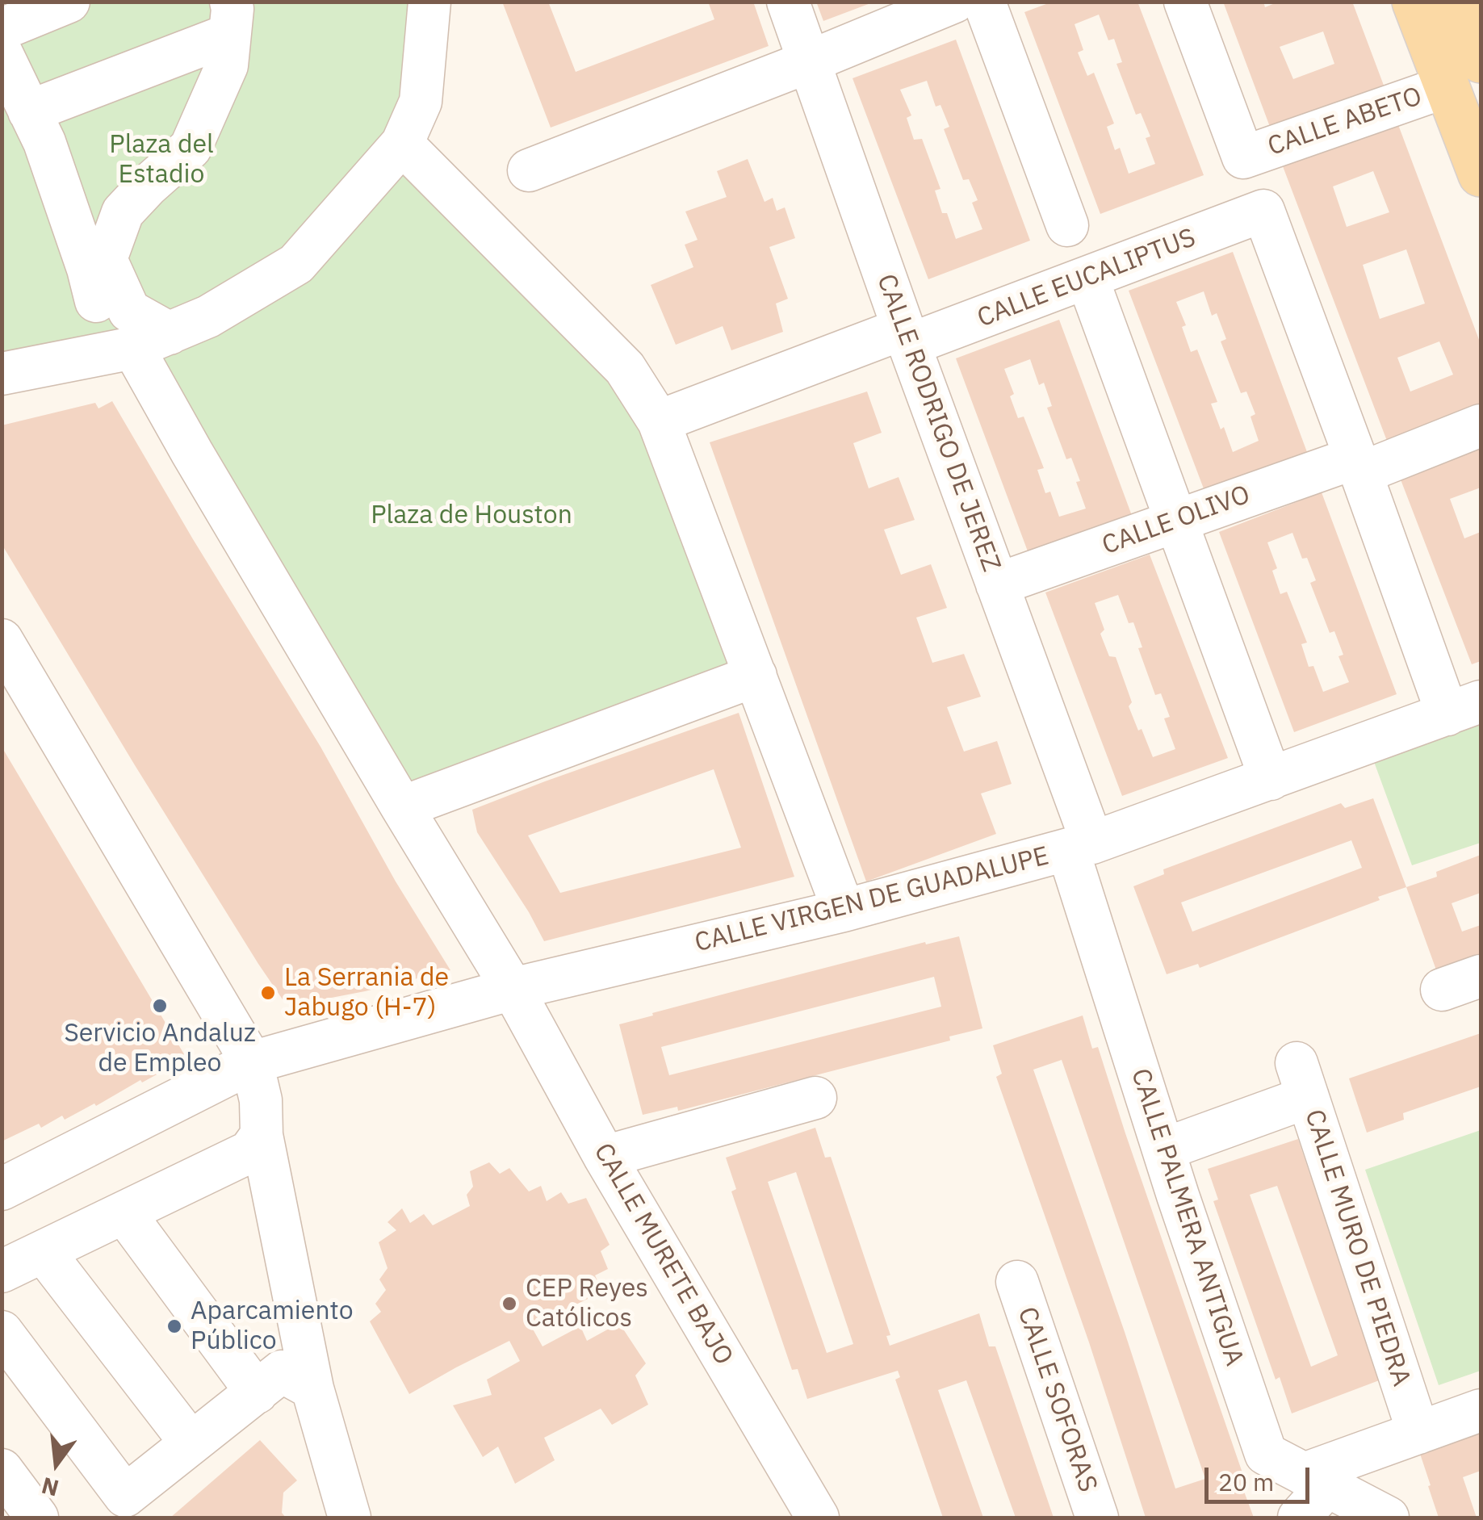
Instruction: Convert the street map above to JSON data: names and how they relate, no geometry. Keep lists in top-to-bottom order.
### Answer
{
  "streets": {
    "street": [
      "CALLE ABETO",
      "CALLE EUCALIPTUS",
      "CALLE RODRIGO DE JEREZ",
      "CALLE OLIVO",
      "CALLE VIRGEN DE GUADALUPE",
      "CALLE PALMERA ANTIGUA",
      "CALLE MURO DE PIEDRA",
      "CALLE MURETE BAJO",
      "CALLE SOFORAS"
    ]
  },
  "crossings": [
    ["CALLE EUCALIPTUS", "CALLE RODRIGO DE JEREZ"],
    ["CALLE EUCALIPTUS", "CALLE OLIVO"],
    ["CALLE RODRIGO DE JEREZ", "CALLE OLIVO"],
    ["CALLE RODRIGO DE JEREZ", "CALLE VIRGEN DE GUADALUPE"],
    ["CALLE RODRIGO DE JEREZ", "CALLE PALMERA ANTIGUA"],
    ["CALLE VIRGEN DE GUADALUPE", "CALLE PALMERA ANTIGUA"],
    ["CALLE VIRGEN DE GUADALUPE", "CALLE MURETE BAJO"],
    ["CALLE PALMERA ANTIGUA", "CALLE MURO DE PIEDRA"]
  ],
  "parks": ["Plaza del Estadio", "Plaza de Houston"],
  "places": [
    "La Serrania de Jabugo (H-7)",
    "Servicio Andaluz de Empleo",
    "CEP Reyes Católicos",
    "Aparcamiento Público"
  ],
  "scale_bar": "20 m",
  "north": "bottom"
}
